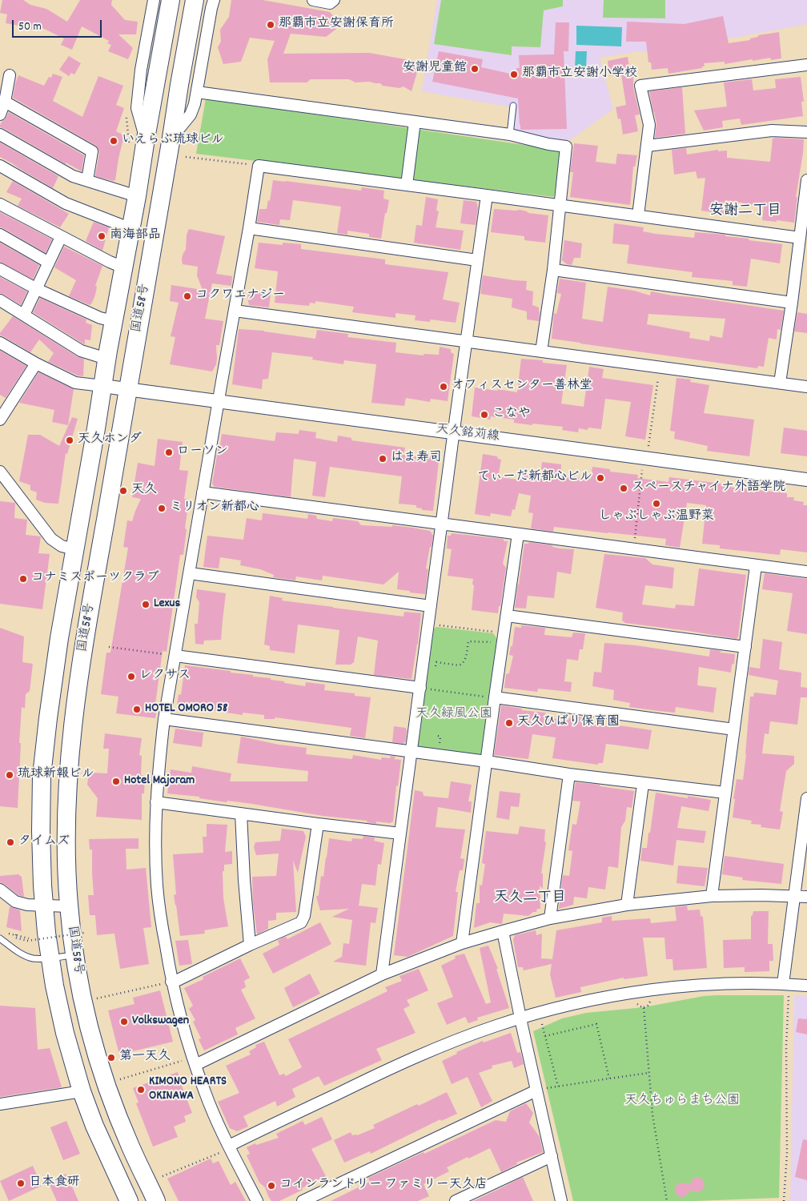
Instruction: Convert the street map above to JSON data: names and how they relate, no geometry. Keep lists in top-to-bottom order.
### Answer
{
  "streets": {
    "highway": ["国道58号"],
    "street": ["天久銘苅線"]
  },
  "crossings": [
    ["国道58号", "天久銘苅線"]
  ],
  "districts": ["安謝二丁目", "天久二丁目"],
  "parks": ["天久緑風公園", "天久ちゅらまち公園"],
  "places": [
    "那覇市立安謝保育所",
    "安謝児童館",
    "那覇市立安謝小学校",
    "いえらぶ琉球ビル",
    "南海部品",
    "コクワエナジー",
    "オフィスセンター善林堂",
    "こなや",
    "天久ホンダ",
    "ローソン",
    "はま寿司",
    "てぃーだ新都心ビル",
    "スペースチャイナ外語学院",
    "天久",
    "しゃぶしゃぶ温野菜",
    "ミリオン新都心",
    "コナミスポーツクラブ",
    "Lexus",
    "レクサス",
    "HOTEL OMORO 58",
    "天久ひばり保育園",
    "琉球新報ビル",
    "Hotel Majoram",
    "タイムズ",
    "Volkswagen",
    "第一天久",
    "KIMONO HEARTS OKINAWA",
    "日本食研",
    "コインランドリー ファミリー天久店"
  ],
  "scale_bar": "50 m"
}
